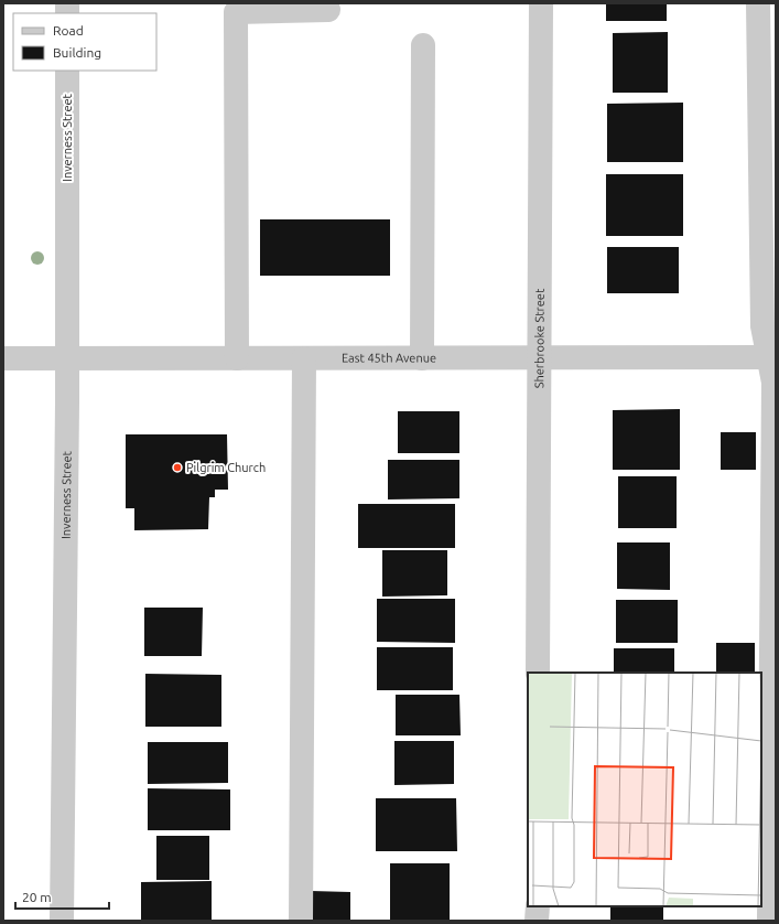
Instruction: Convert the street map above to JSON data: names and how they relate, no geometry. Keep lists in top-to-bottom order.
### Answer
{
  "streets": {
    "street": ["Inverness Street", "Sherbrooke Street", "East 45th Avenue"]
  },
  "crossings": [
    ["Inverness Street", "East 45th Avenue"],
    ["Sherbrooke Street", "East 45th Avenue"]
  ],
  "places": ["Pilgrim Church"],
  "legend": ["Road", "Building"],
  "scale_bar": "20 m"
}
